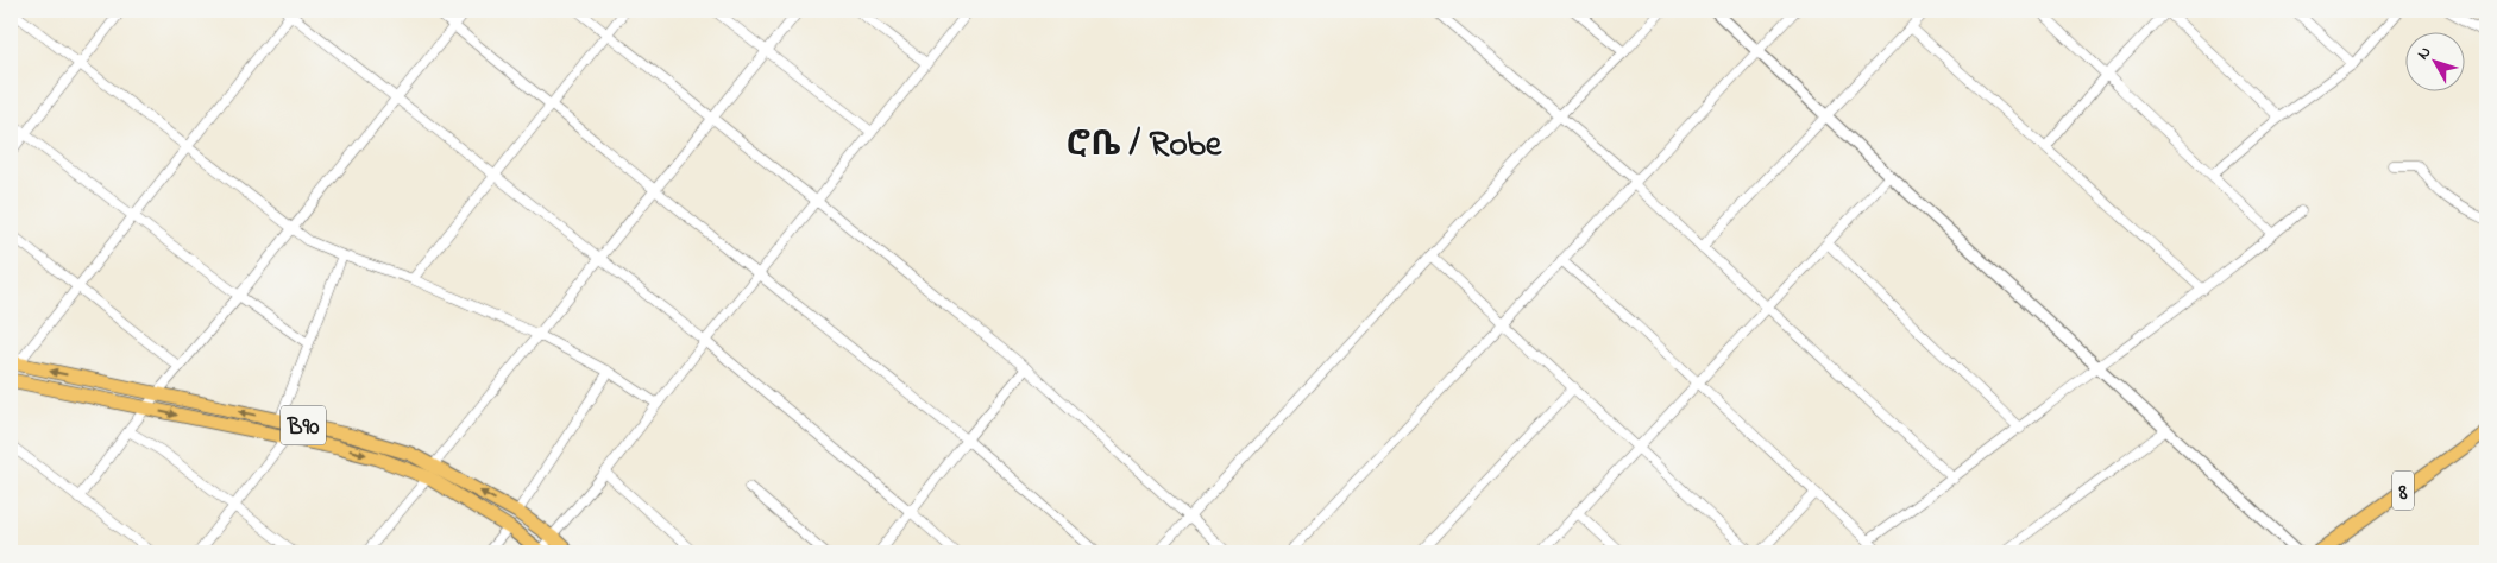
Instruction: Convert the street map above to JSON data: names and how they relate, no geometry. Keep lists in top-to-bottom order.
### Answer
{
  "streets": {
    "main road": ["B90", "8"]
  },
  "districts": ["ሮቤ / Robe"],
  "north": "top left"
}
